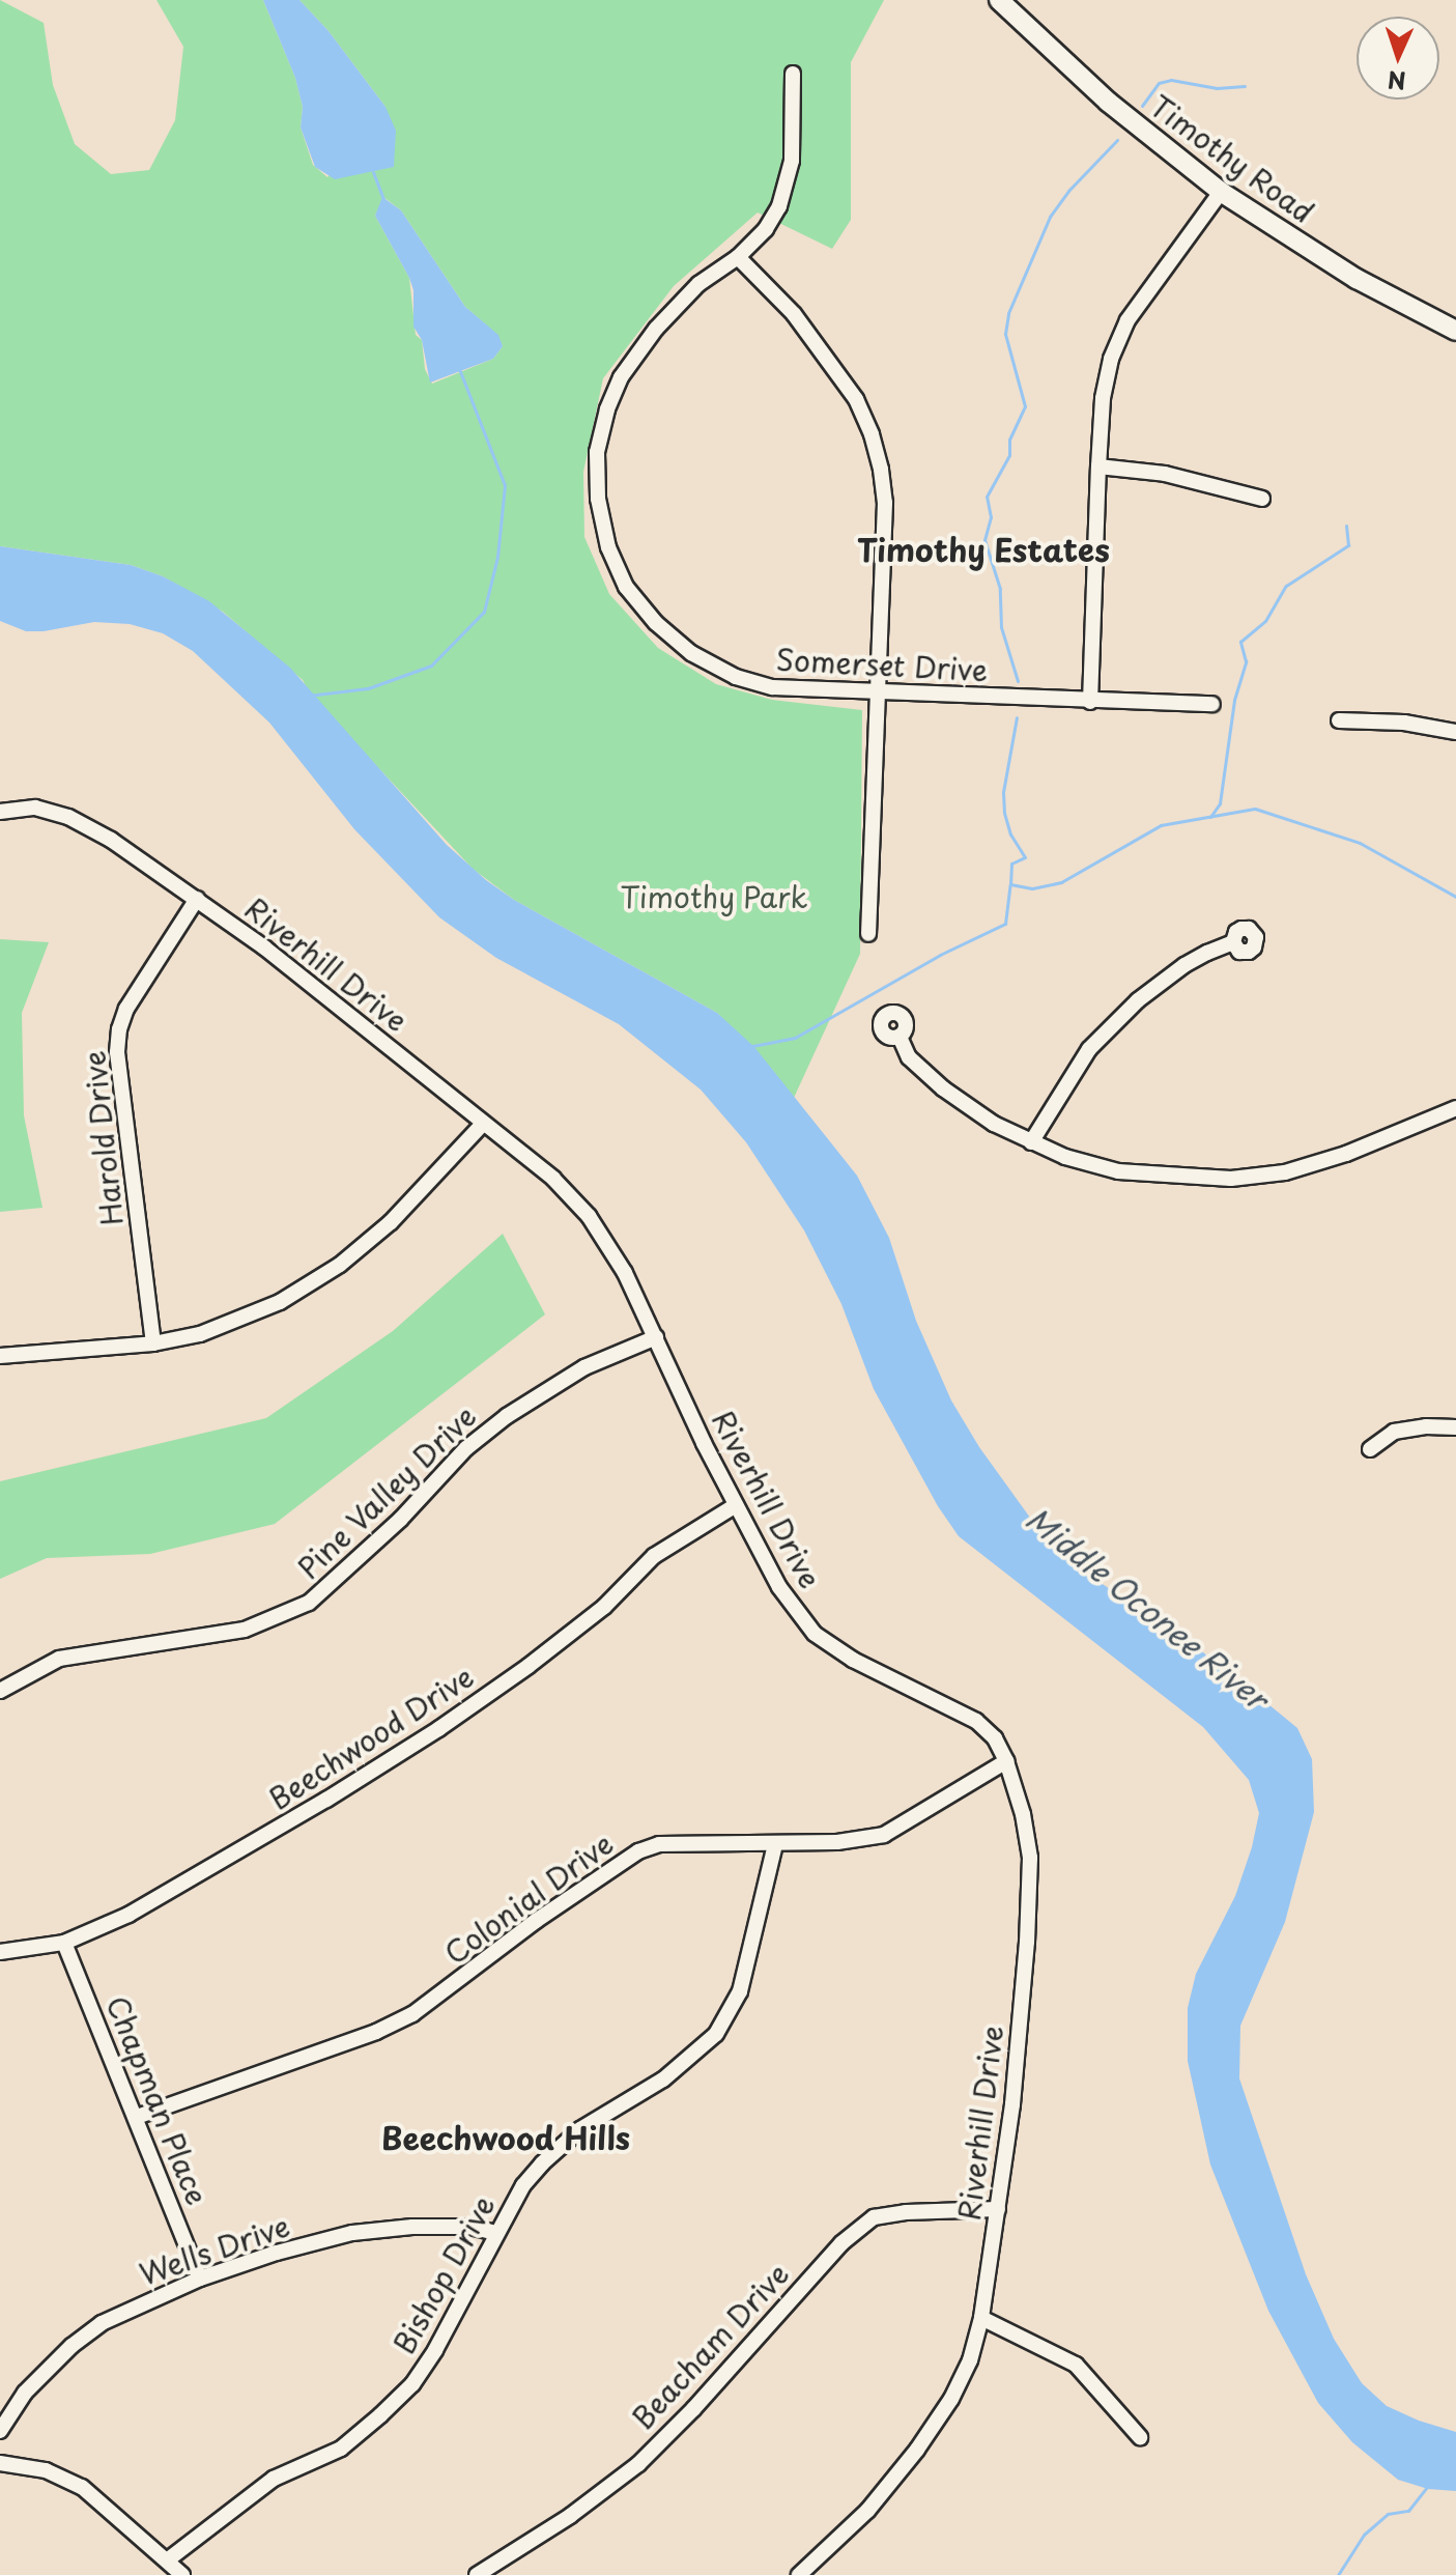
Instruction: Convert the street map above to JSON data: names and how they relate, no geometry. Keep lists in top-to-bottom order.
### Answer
{
  "streets": {
    "main road": ["Timothy Road"],
    "street": [
      "Somerset Drive",
      "Riverhill Drive",
      "Harold Drive",
      "Pine Valley Drive",
      "Beechwood Drive",
      "Colonial Drive",
      "Chapman Place",
      "Wells Drive",
      "Bishop Drive",
      "Beacham Drive"
    ]
  },
  "crossings": [
    ["Riverhill Drive", "Harold Drive"],
    ["Riverhill Drive", "Pine Valley Drive"],
    ["Riverhill Drive", "Beechwood Drive"],
    ["Riverhill Drive", "Colonial Drive"],
    ["Riverhill Drive", "Beacham Drive"],
    ["Beechwood Drive", "Chapman Place"],
    ["Colonial Drive", "Chapman Place"],
    ["Colonial Drive", "Bishop Drive"],
    ["Chapman Place", "Wells Drive"],
    ["Wells Drive", "Bishop Drive"]
  ],
  "districts": ["Timothy Estates", "Beechwood Hills"],
  "water": ["Middle Oconee River"],
  "parks": ["Timothy Park"],
  "north": "bottom"
}
